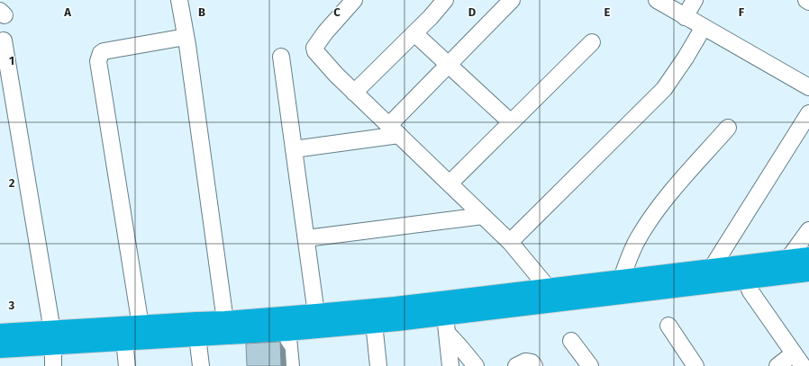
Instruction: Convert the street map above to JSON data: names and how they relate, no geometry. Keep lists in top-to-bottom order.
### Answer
{
  "grid": {
    "columns": [
      "A",
      "B",
      "C",
      "D",
      "E",
      "F"
    ],
    "rows": ["1", "2", "3"]
  }
}
